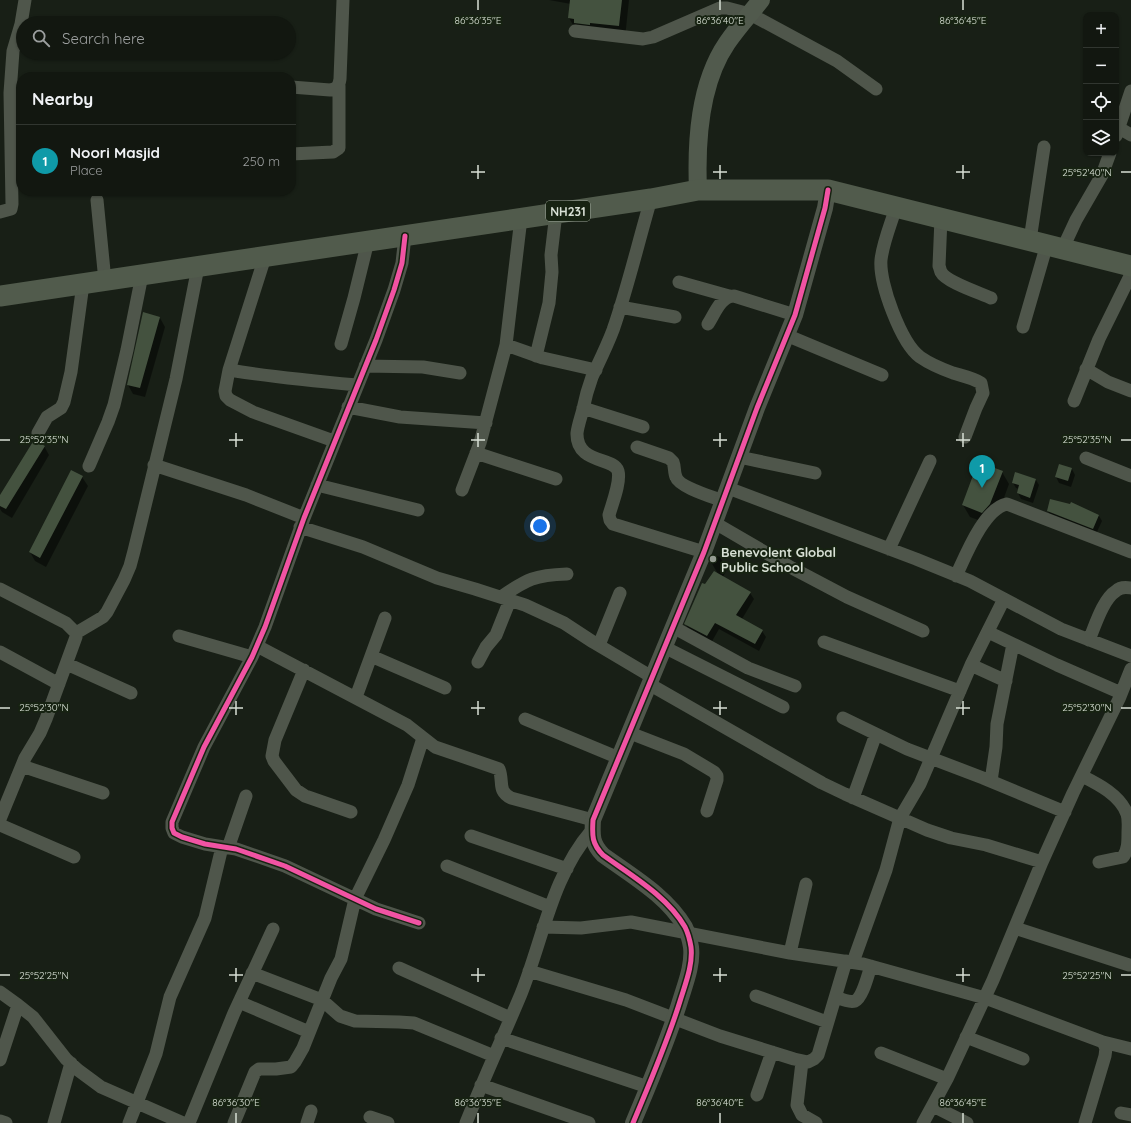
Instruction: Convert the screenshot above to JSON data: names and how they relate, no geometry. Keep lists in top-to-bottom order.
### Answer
{
  "streets": {
    "highway": ["NH231"]
  },
  "places": ["Benevolent Global Public School"],
  "page": {
    "map_buttons": ["+", "−"],
    "search": "Search here",
    "heading": "Nearby",
    "list": [
      {
        "mark": "1",
        "name": "Noori Masjid",
        "note": "Place",
        "value": "250 m"
      }
    ],
    "pins": "1"
  },
  "coordinates": [
    "86°36'35\"E",
    "86°36'40\"E",
    "86°36'45\"E",
    "25°52'40\"N",
    "25°52'35\"N",
    "25°52'30\"N",
    "25°52'25\"N",
    "86°36'30\"E"
  ]
}
